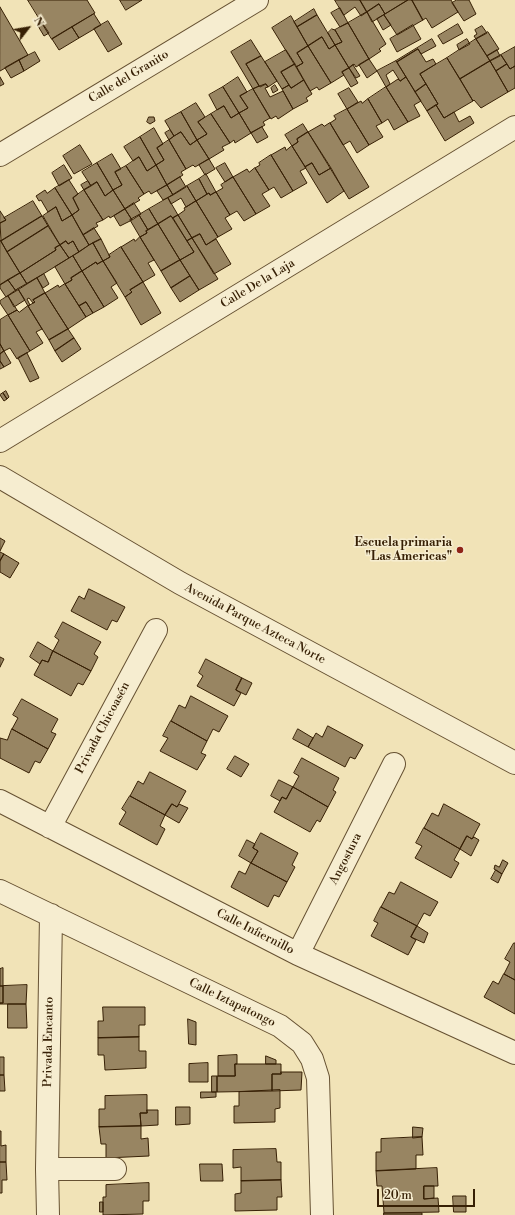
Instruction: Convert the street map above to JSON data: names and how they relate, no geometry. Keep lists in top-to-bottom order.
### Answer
{
  "streets": {
    "street": [
      "Calle del Granito",
      "Calle De la Laja",
      "Avenida Parque Azteca Norte",
      "Privada Chicoasén",
      "Angostura",
      "Calle Infiernillo",
      "Calle Iztapatongo",
      "Privada Encanto"
    ]
  },
  "crossings": [
    ["Privada Chicoasén", "Calle Infiernillo"],
    ["Angostura", "Calle Infiernillo"],
    ["Calle Iztapatongo", "Privada Encanto"]
  ],
  "places": ["Escuela primaria \"Las Americas\""],
  "scale_bar": "20 m",
  "north": "top right"
}
